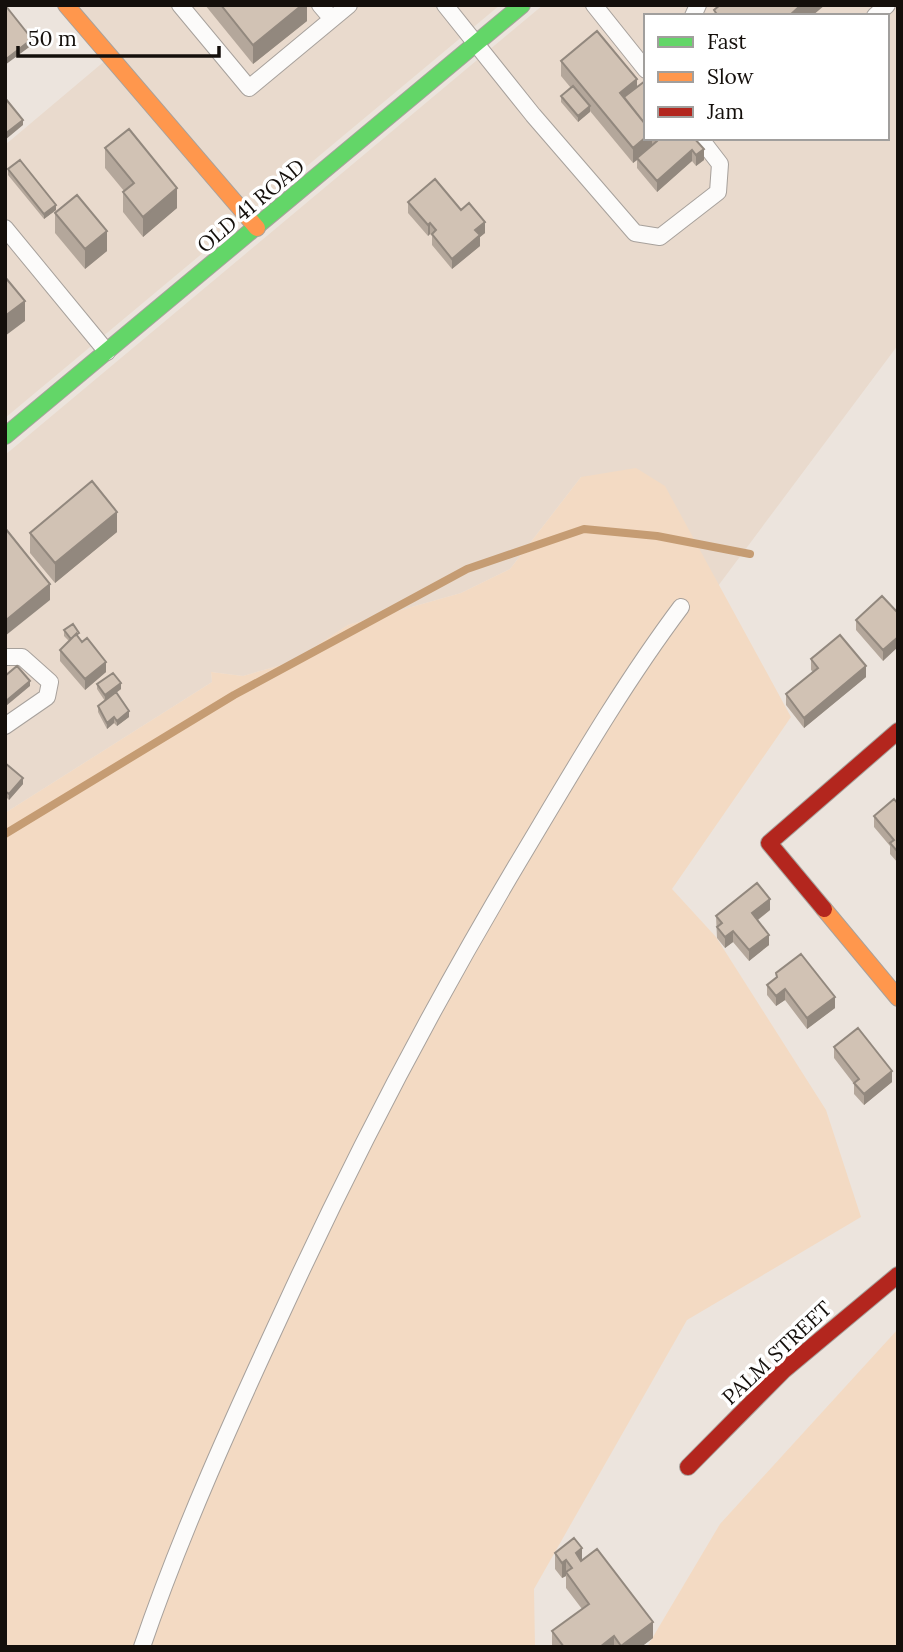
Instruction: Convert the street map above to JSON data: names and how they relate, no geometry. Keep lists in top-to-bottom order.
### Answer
{
  "streets": {
    "street": ["OLD 41 ROAD", "PALM STREET"]
  },
  "legend": ["Fast", "Slow", "Jam"],
  "scale_bar": "50 m"
}
